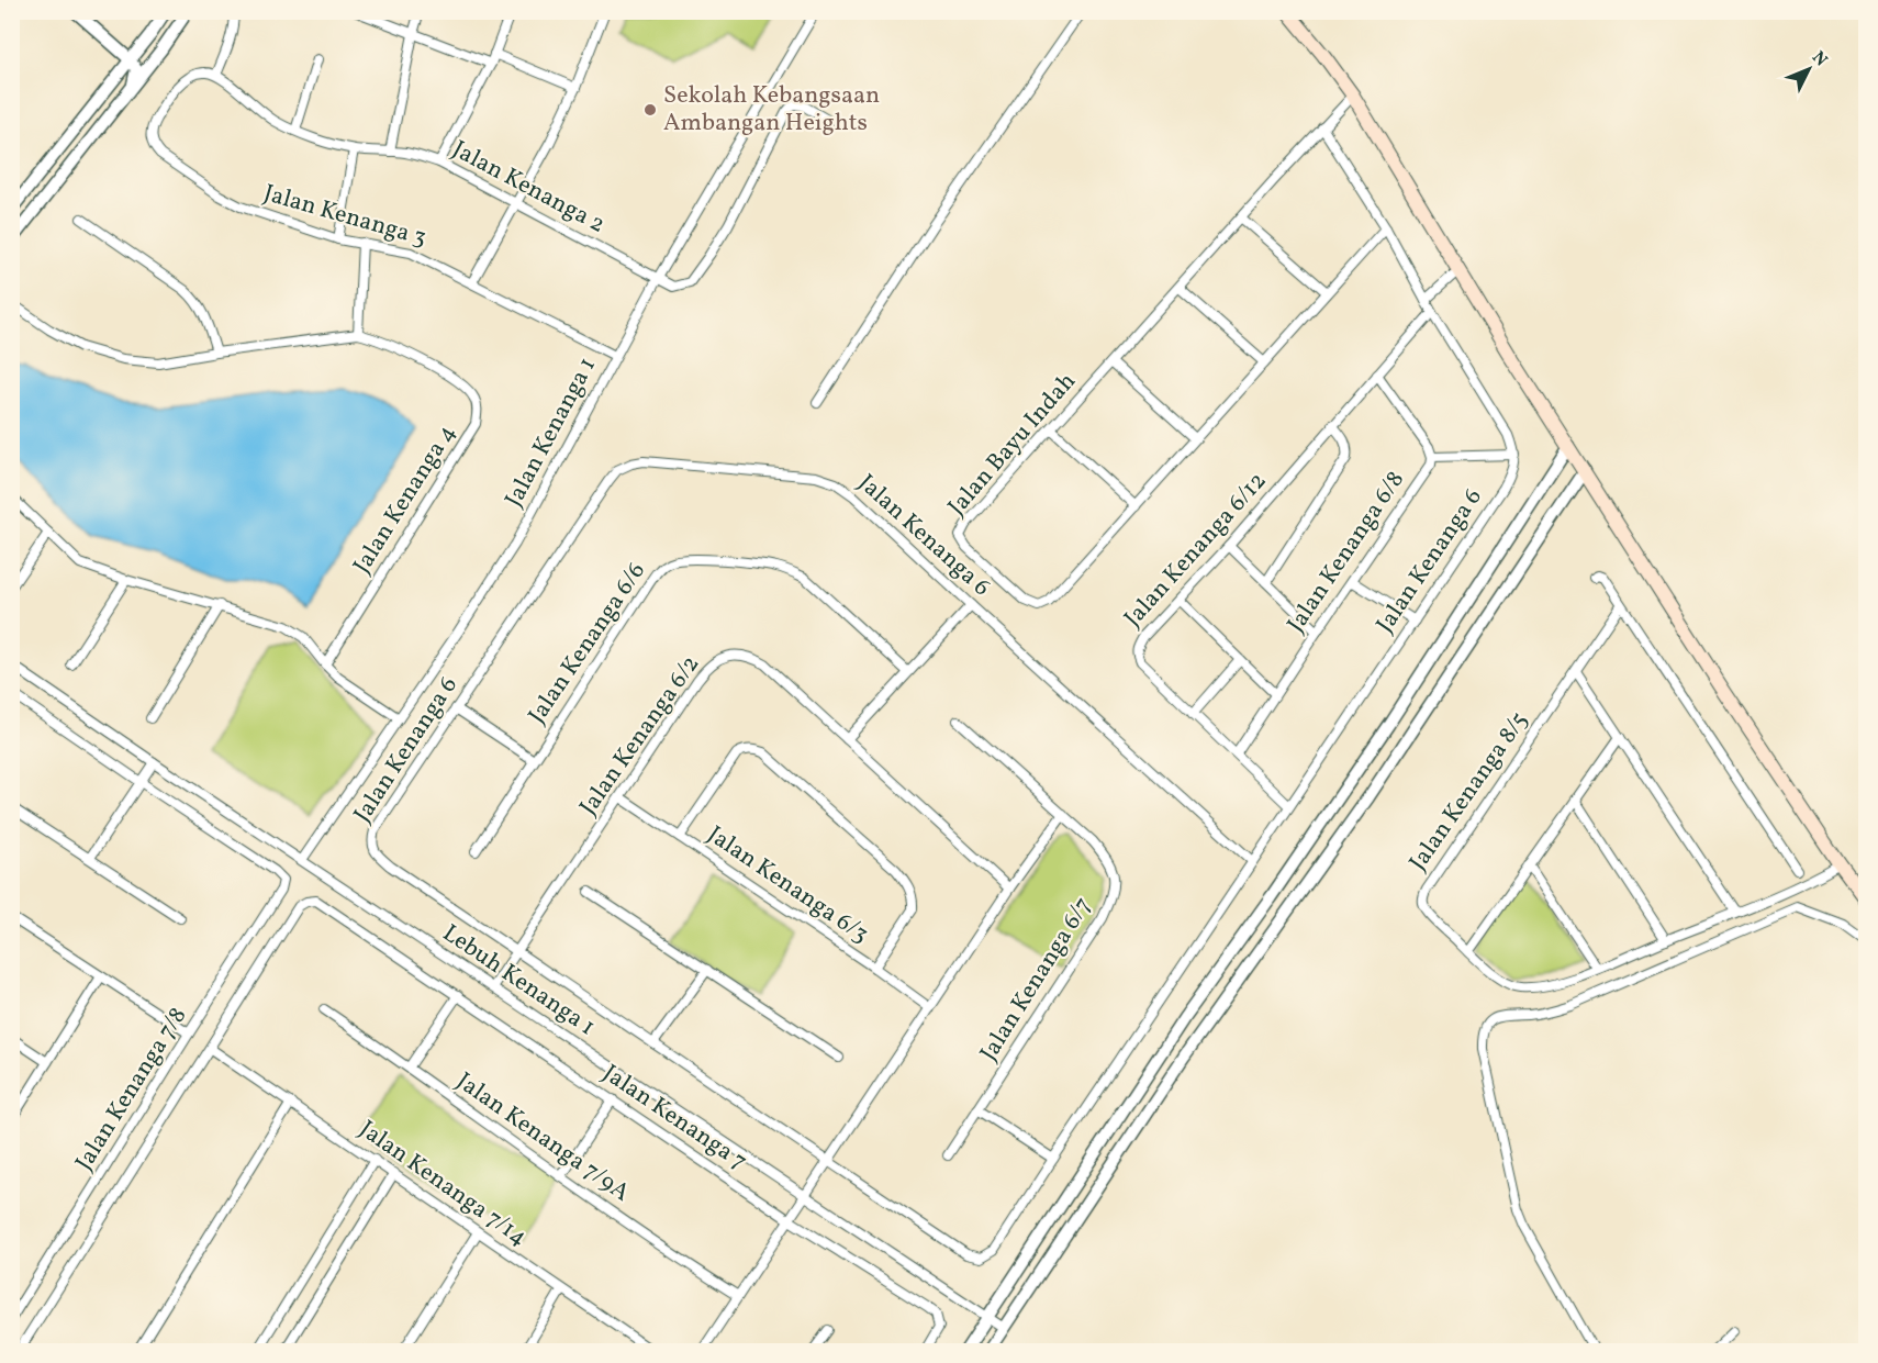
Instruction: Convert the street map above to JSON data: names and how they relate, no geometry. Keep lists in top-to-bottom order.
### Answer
{
  "streets": {
    "street": [
      "Jalan Kenanga 2",
      "Jalan Kenanga 3",
      "Jalan Kenanga 1",
      "Jalan Bayu Indah",
      "Jalan Kenanga 4",
      "Jalan Kenanga 6",
      "Jalan Kenanga 6/12",
      "Jalan Kenanga 6/8",
      "Jalan Kenanga 6/6",
      "Jalan Kenanga 6/2",
      "Jalan Kenanga 8/5",
      "Jalan Kenanga 6/3",
      "Jalan Kenanga 6/7",
      "Lebuh Kenanga 1",
      "Jalan Kenanga 7/8",
      "Jalan Kenanga 7",
      "Jalan Kenanga 7/9A",
      "Jalan Kenanga 7/14"
    ]
  },
  "crossings": [
    ["Jalan Kenanga 2", "Jalan Kenanga 3"],
    ["Jalan Kenanga 2", "Jalan Kenanga 1"],
    ["Jalan Kenanga 3", "Jalan Kenanga 1"],
    ["Jalan Kenanga 1", "Lebuh Kenanga 1"],
    ["Jalan Kenanga 6", "Jalan Kenanga 6/12"],
    ["Jalan Kenanga 6", "Jalan Kenanga 6/2"],
    ["Jalan Kenanga 6/12", "Jalan Kenanga 6/8"],
    ["Jalan Kenanga 6/2", "Jalan Kenanga 6/3"],
    ["Jalan Kenanga 6/2", "Lebuh Kenanga 1"],
    ["Jalan Kenanga 7", "Jalan Kenanga 7/14"]
  ],
  "places": ["Sekolah Kebangsaan Ambangan Heights"],
  "north": "top right"
}
